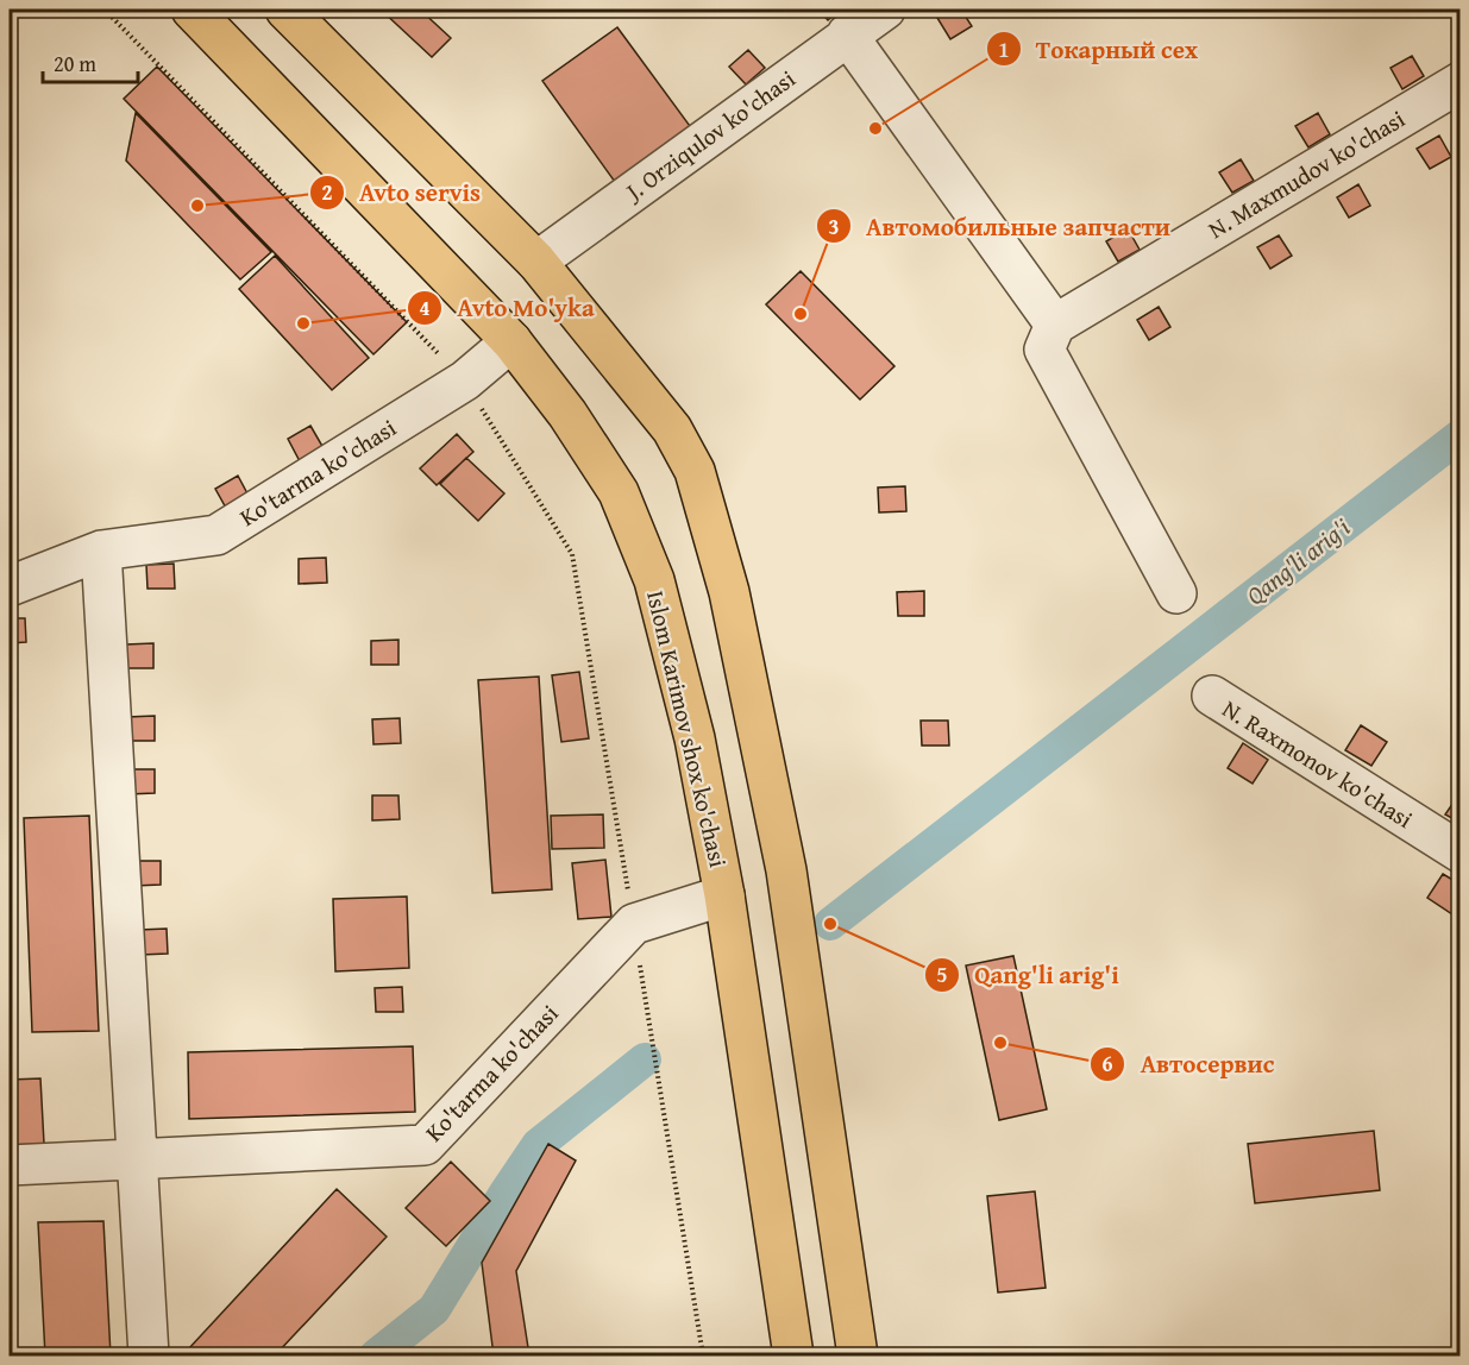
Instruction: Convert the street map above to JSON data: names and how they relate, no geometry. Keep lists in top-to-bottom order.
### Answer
{
  "streets": {
    "main road": ["Islom Karimov shox ko'chasi"],
    "street": [
      "J. Orziqulov ko'chasi",
      "N. Maxmudov ko'chasi",
      "Ko'tarma ko'chasi",
      "N. Raxmonov ko'chasi"
    ]
  },
  "crossings": [
    ["Ko'tarma ko'chasi", "Islom Karimov shox ko'chasi"]
  ],
  "water": ["Qang'li arig'i"],
  "places": [
    "Токарный сех",
    "Avto servis",
    "Автомобильные запчасти",
    "Avto Mo'yka",
    "Qang'li arig'i",
    "Автосервис"
  ],
  "scale_bar": "20 m"
}
